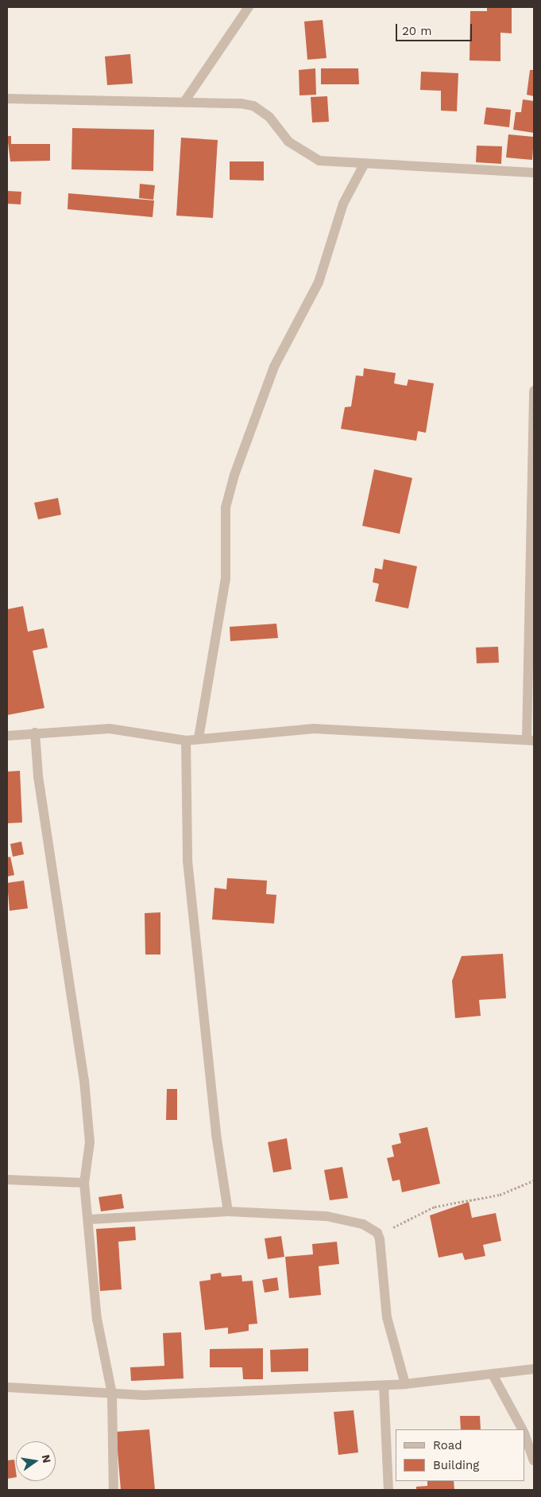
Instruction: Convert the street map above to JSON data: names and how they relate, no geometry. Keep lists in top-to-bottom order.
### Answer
{
  "legend": ["Road", "Building"],
  "scale_bar": "20 m",
  "north": "right"
}
